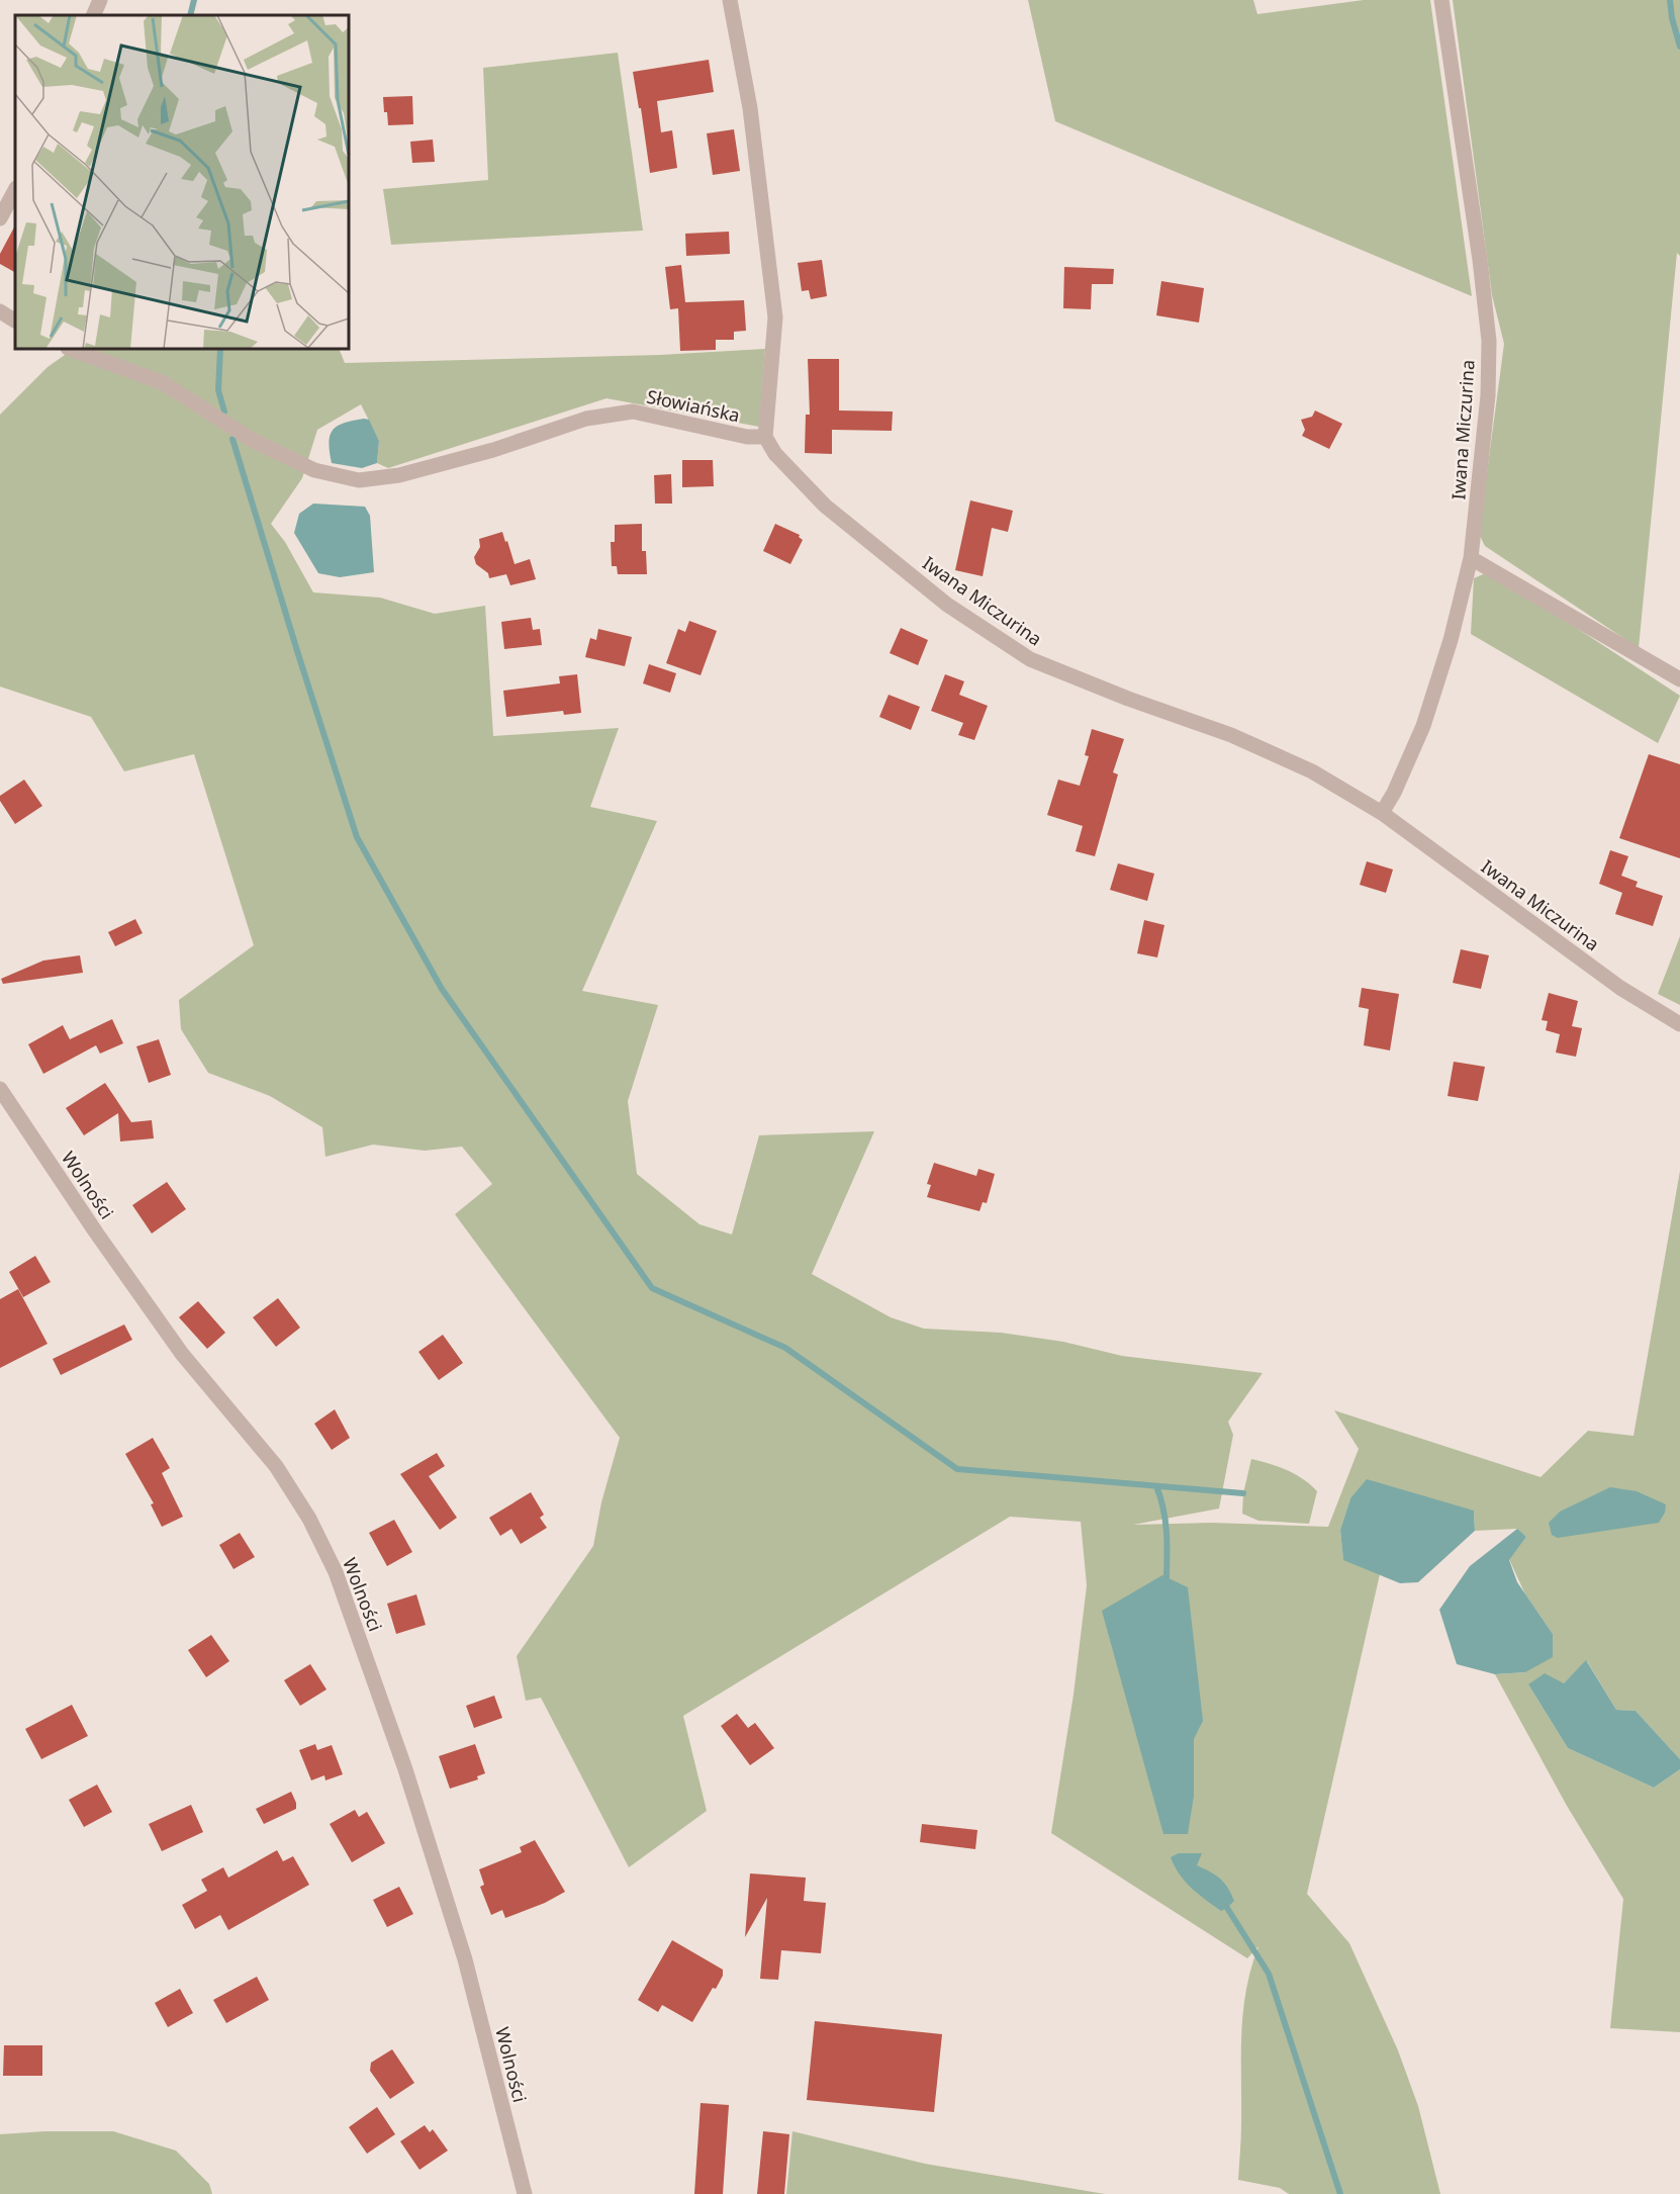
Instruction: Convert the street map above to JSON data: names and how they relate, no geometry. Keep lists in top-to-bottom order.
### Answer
{
  "streets": {
    "street": ["Słowiańska", "Iwana Miczurina", "Wolności"]
  },
  "crossings": [
    ["Słowiańska", "Iwana Miczurina"]
  ]
}
